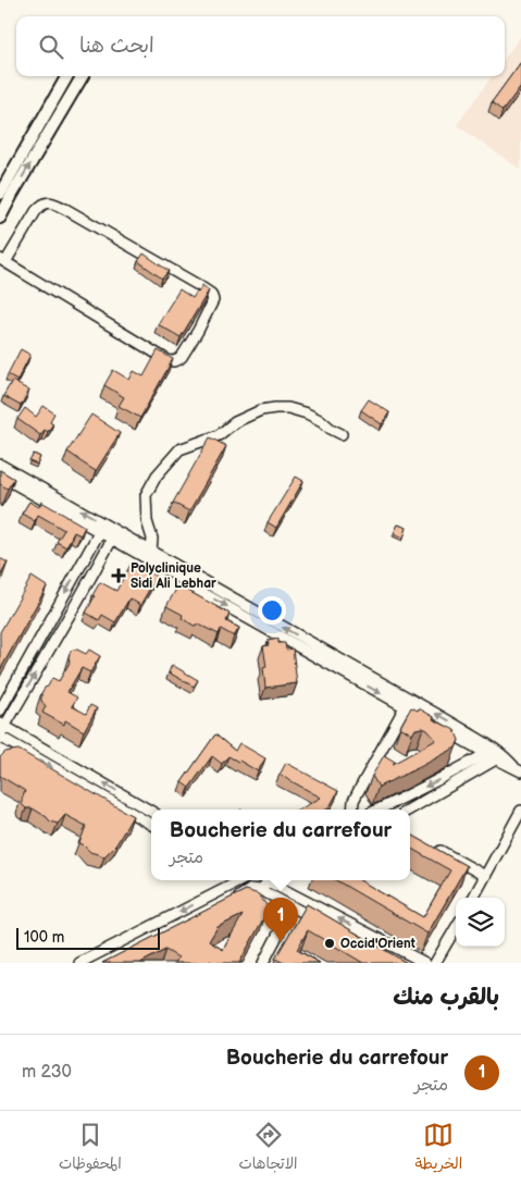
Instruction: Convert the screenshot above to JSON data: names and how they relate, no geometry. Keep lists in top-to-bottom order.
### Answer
{
  "places": {
    "health": ["Polyclinique Sidi Ali Lebhar"],
    "other": ["Occid'Orient"]
  },
  "scale_bar": "100 m",
  "page": {
    "search": "ابحث هنا",
    "popup": ["Boucherie du carrefour", "متجر"],
    "pins": "1",
    "scale": "100 m",
    "heading": "بالقرب منك",
    "list": [
      {
        "mark": "1",
        "name": "Boucherie du carrefour",
        "note": "متجر",
        "value": "230 m"
      }
    ],
    "nav": ["الخريطة", "الاتجاهات", "المحفوظات"]
  }
}
